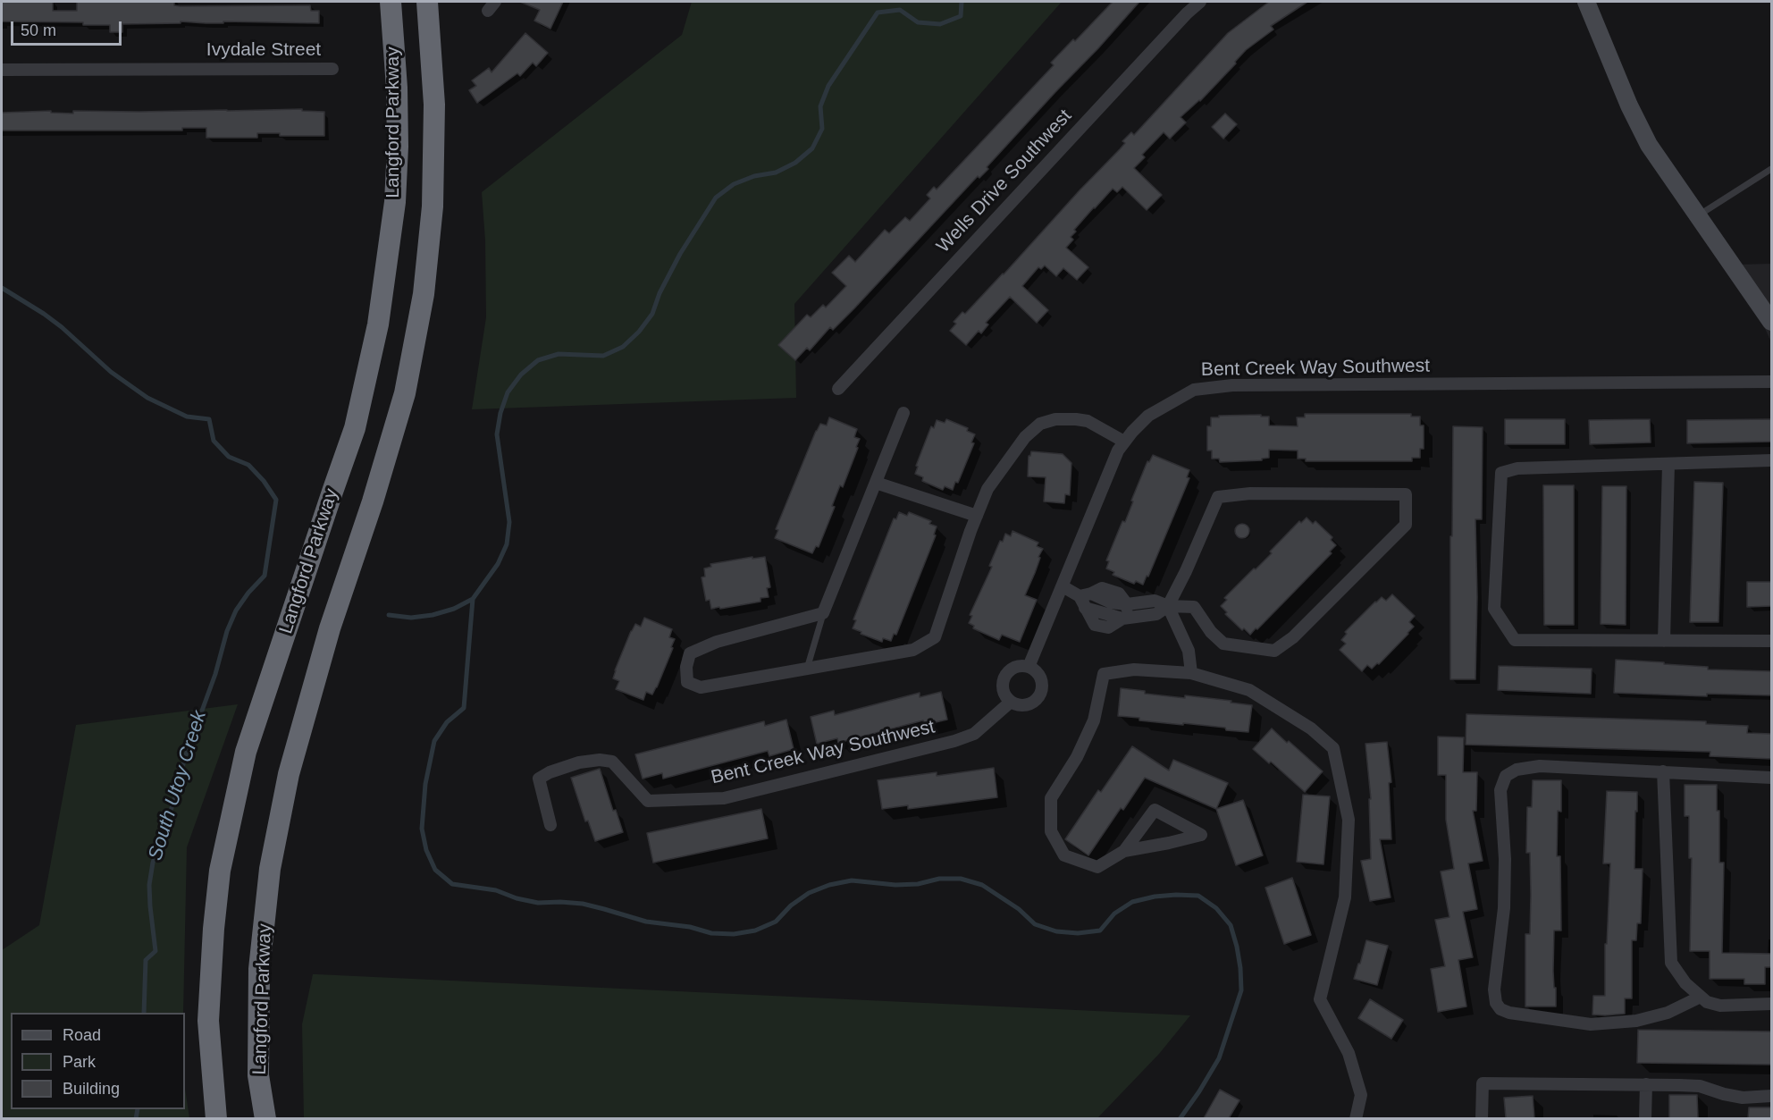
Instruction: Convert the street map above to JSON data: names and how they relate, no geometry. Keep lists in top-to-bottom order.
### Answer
{
  "streets": {
    "highway": ["Langford Parkway"],
    "street": ["Ivydale Street", "Wells Drive Southwest", "Bent Creek Way Southwest"]
  },
  "water": ["South Utoy Creek"],
  "legend": ["Road", "Park", "Building"],
  "scale_bar": "50 m"
}
